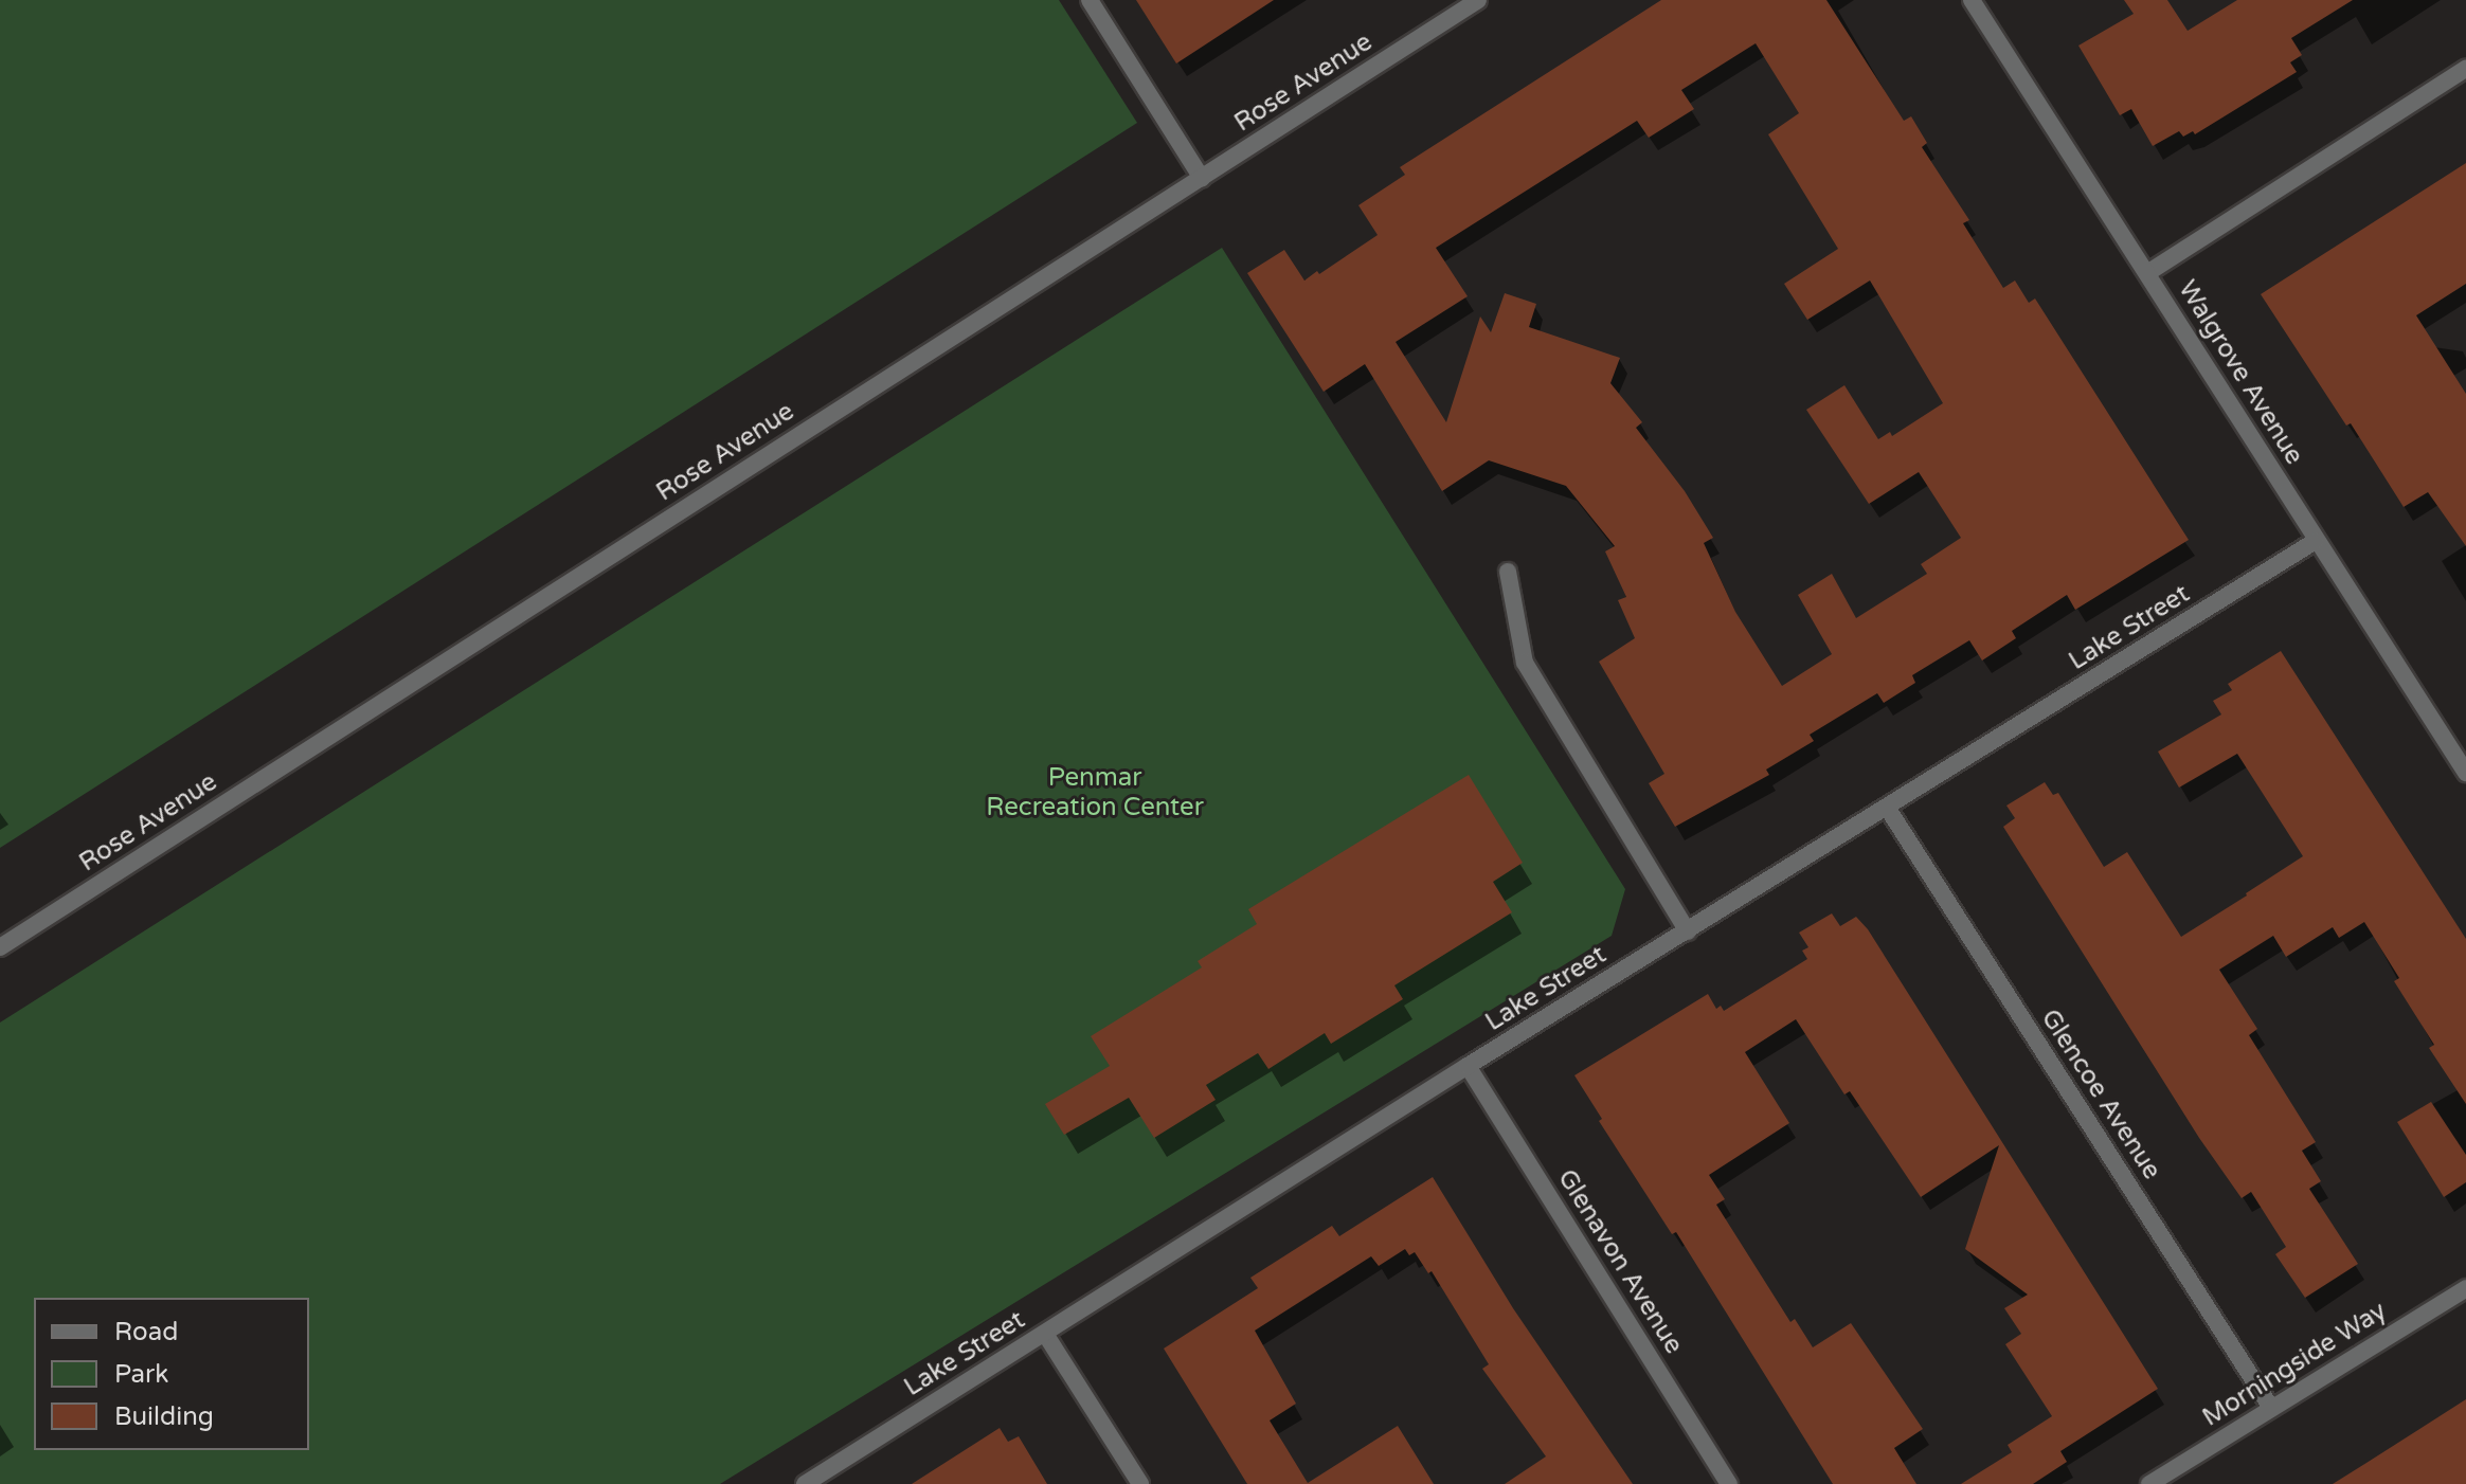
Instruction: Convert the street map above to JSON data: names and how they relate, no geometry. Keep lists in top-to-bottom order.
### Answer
{
  "streets": {
    "street": [
      "Rose Avenue",
      "Walgrove Avenue",
      "Lake Street",
      "Glencoe Avenue",
      "Glenavon Avenue",
      "Morningside Way"
    ]
  },
  "crossings": [
    ["Walgrove Avenue", "Lake Street"],
    ["Lake Street", "Glencoe Avenue"],
    ["Lake Street", "Glenavon Avenue"],
    ["Glencoe Avenue", "Morningside Way"]
  ],
  "parks": ["Penmar Recreation Center"],
  "legend": ["Road", "Park", "Building"]
}
